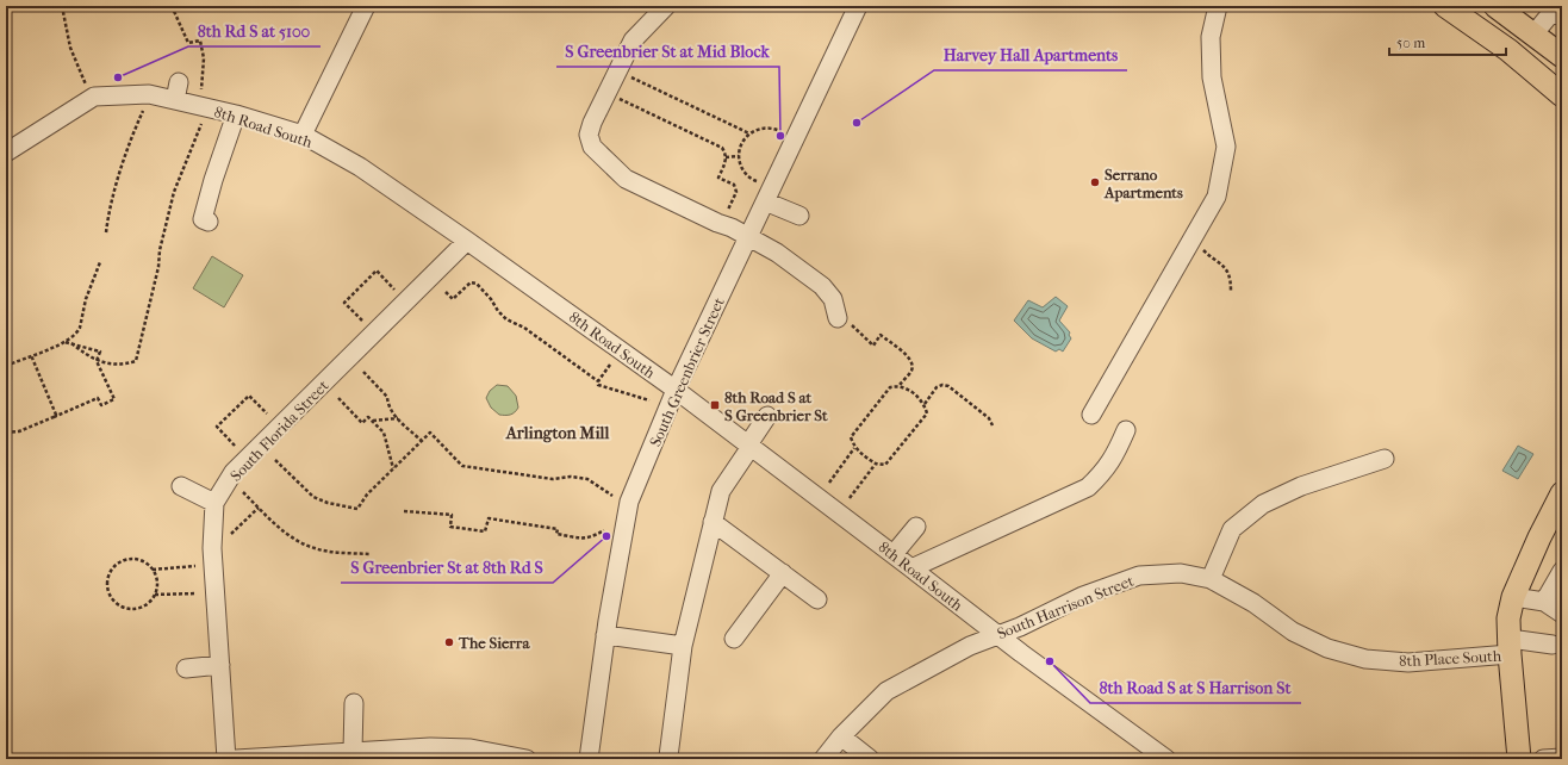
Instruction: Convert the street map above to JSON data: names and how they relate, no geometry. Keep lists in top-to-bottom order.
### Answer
{
  "streets": {
    "street": [
      "8th Road South",
      "South Greenbrier Street",
      "South Florida Street",
      "South Harrison Street",
      "8th Place South"
    ]
  },
  "crossings": [
    ["8th Road South", "South Greenbrier Street"],
    ["8th Road South", "South Florida Street"],
    ["8th Road South", "South Harrison Street"],
    ["South Harrison Street", "8th Place South"]
  ],
  "districts": ["Arlington Mill"],
  "places": {
    "other": [
      "8th Rd S at 5100",
      "Harvey Hall Apartments",
      "S Greenbrier St at Mid Block",
      "Serrano Apartments",
      "S Greenbrier St at 8th Rd S",
      "The Sierra",
      "8th Road S at S Harrison St"
    ],
    "transit": ["8th Road S at S Greenbrier St"]
  },
  "scale_bar": "50 m"
}
